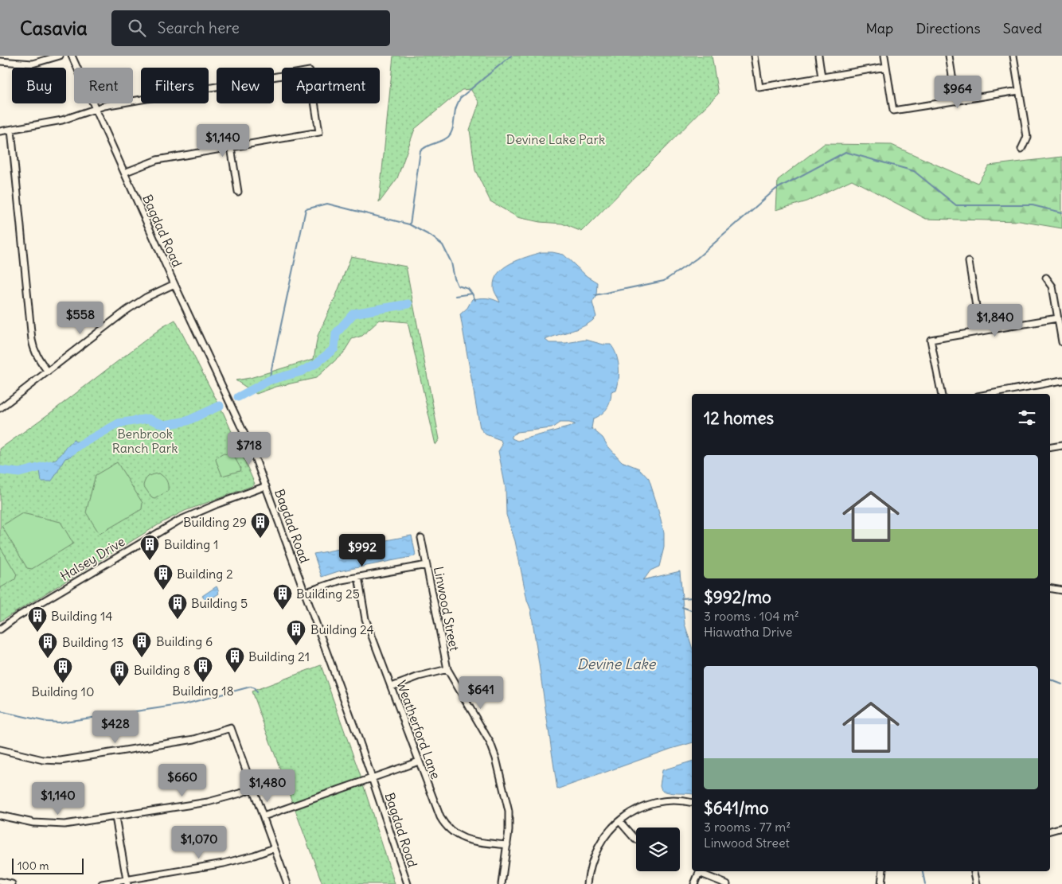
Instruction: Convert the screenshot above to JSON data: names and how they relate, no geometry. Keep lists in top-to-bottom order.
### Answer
{
  "streets": {
    "street": [
      "Bagdad Road",
      "Halsey Drive",
      "Linwood Street",
      "Weatherford Lane"
    ]
  },
  "crossings": [
    ["Bagdad Road", "Halsey Drive"],
    ["Linwood Street", "Weatherford Lane"]
  ],
  "water": ["Devine Lake"],
  "parks": ["Devine Lake Park", "Benbrook Ranch Park"],
  "places": {
    "building": [
      "Building 29",
      "Building 1",
      "Building 2",
      "Building 25",
      "Building 5",
      "Building 14",
      "Building 24",
      "Building 6",
      "Building 13",
      "Building 21",
      "Building 18",
      "Building 10",
      "Building 8"
    ]
  },
  "scale_bar": "100 m",
  "page": {
    "header": "Casavia",
    "search": "Search here",
    "nav": ["Map", "Directions", "Saved"],
    "chip": [
      "Buy",
      "Rent",
      "Filters",
      "New",
      "Apartment"
    ],
    "price": [
      "$964",
      "$1,140",
      "$558",
      "$1,840",
      "$718",
      "$992",
      "$641",
      "$428",
      "$660",
      "$1,480",
      "$1,140",
      "$1,070"
    ],
    "heading": "12 homes",
    "list": [
      {
        "name": "$992/mo",
        "note": "3 rooms · 104 m² · Hiawatha Drive"
      },
      {
        "name": "$641/mo",
        "note": "3 rooms · 77 m² · Linwood Street"
      }
    ],
    "scale": "100 m"
  }
}
